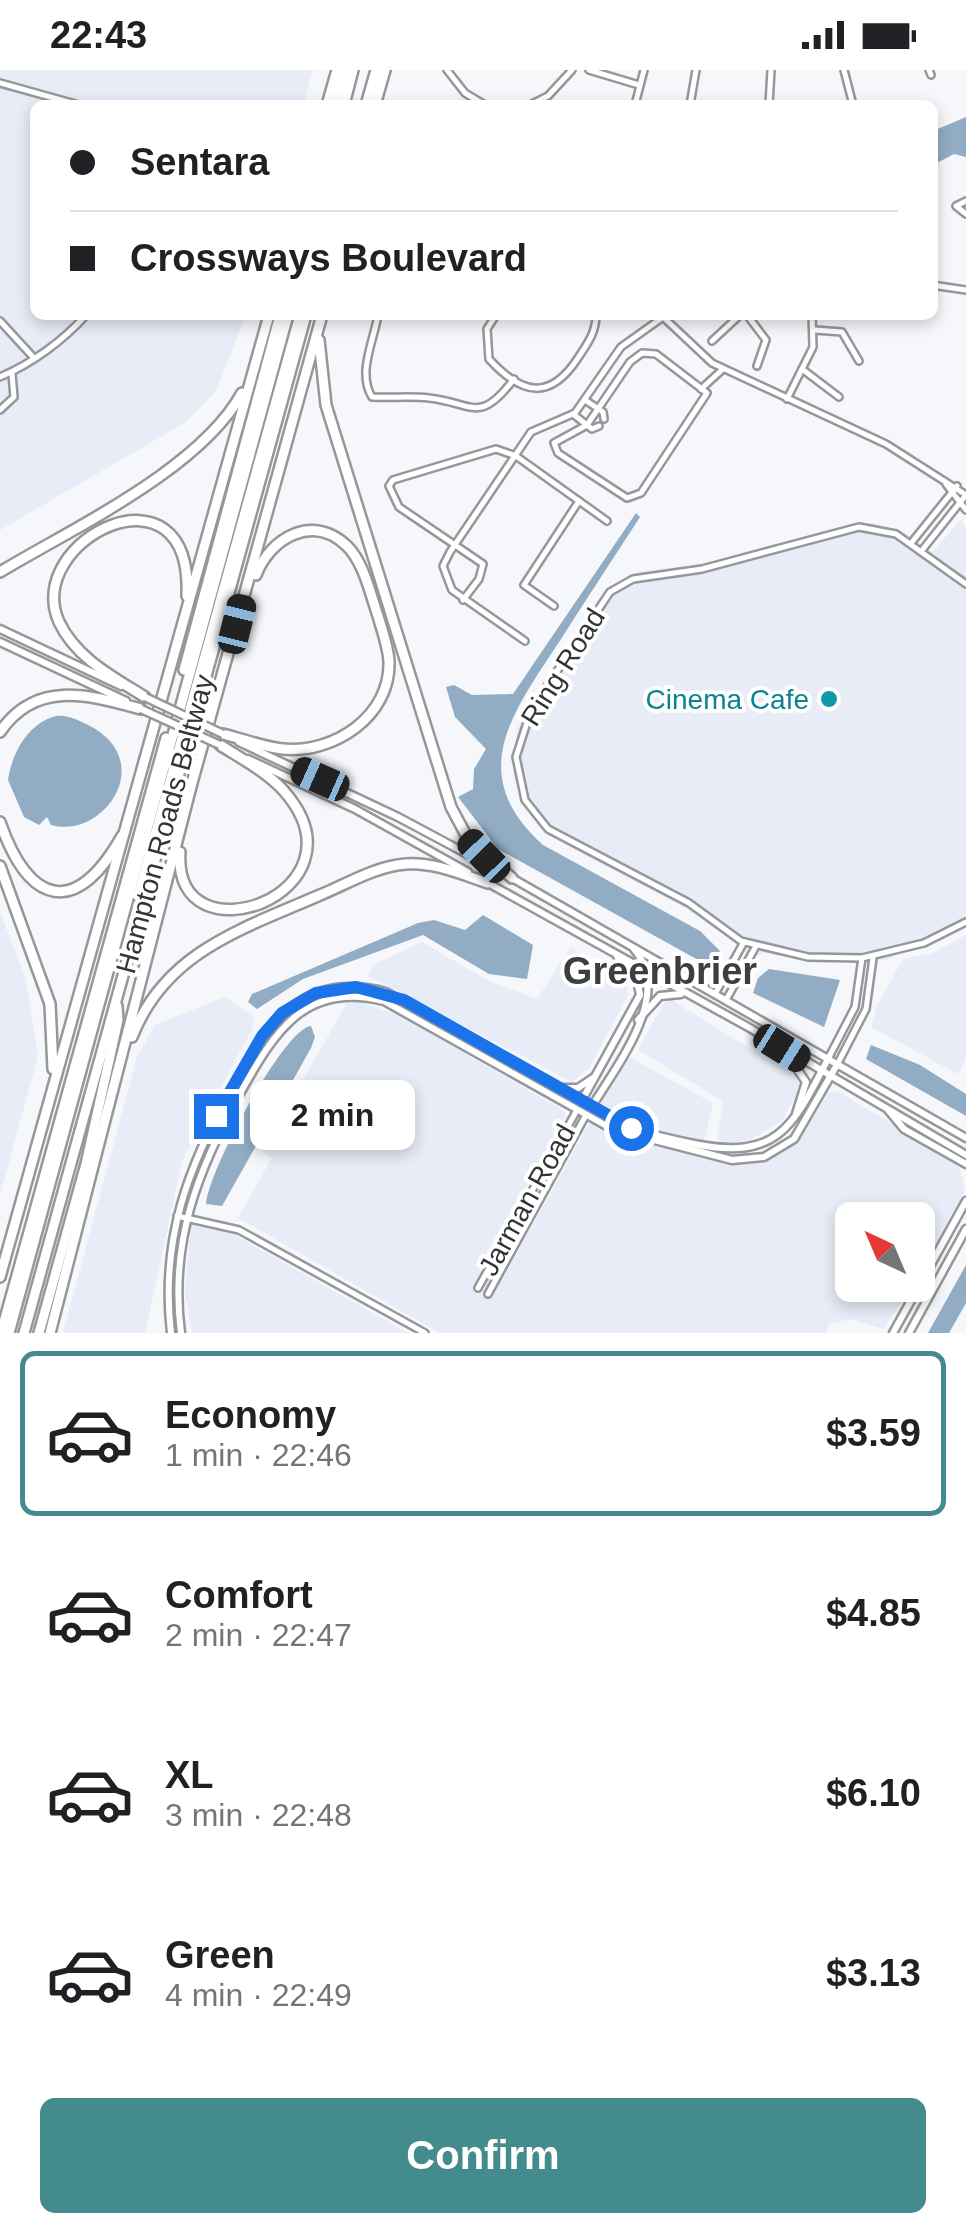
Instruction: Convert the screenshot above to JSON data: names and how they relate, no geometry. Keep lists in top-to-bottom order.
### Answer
{
  "streets": {
    "highway": ["Hampton Roads Beltway"],
    "street": ["Ring Road", "Jarman Road"]
  },
  "districts": ["Greenbrier"],
  "places": ["Cinema Cafe"],
  "north": "top left",
  "page": {
    "status": "22:43",
    "banner": ["Sentara", "Crossways Boulevard"],
    "bubble": "2 min",
    "list": [
      {
        "name": "Economy",
        "note": "1 min · 22:46",
        "value": "$3.59"
      },
      {
        "name": "Comfort",
        "note": "2 min · 22:47",
        "value": "$4.85"
      },
      {
        "name": "XL",
        "note": "3 min · 22:48",
        "value": "$6.10"
      },
      {
        "name": "Green",
        "note": "4 min · 22:49",
        "value": "$3.13"
      }
    ],
    "buttons": "Confirm"
  }
}
